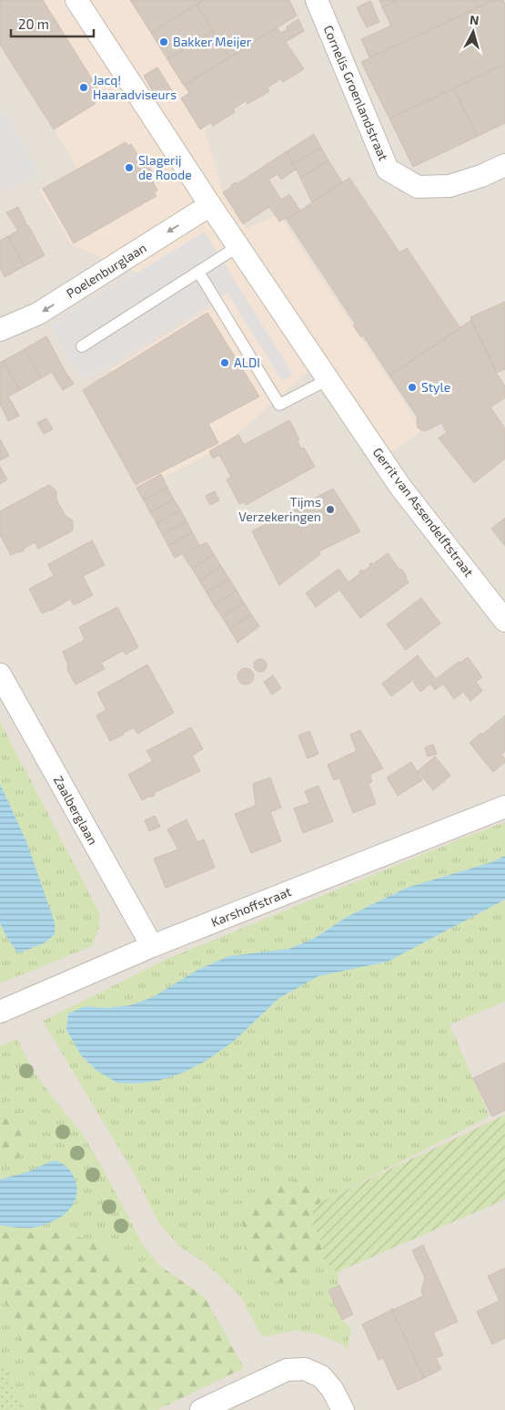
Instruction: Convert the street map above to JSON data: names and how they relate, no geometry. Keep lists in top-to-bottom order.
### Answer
{
  "streets": {
    "street": [
      "Cornelis Groenlandstraat",
      "Poelenburglaan",
      "Gerrit van Assendelftstraat",
      "Zaalberglaan",
      "Karshoffstraat"
    ]
  },
  "crossings": [
    ["Poelenburglaan", "Gerrit van Assendelftstraat"],
    ["Zaalberglaan", "Karshoffstraat"]
  ],
  "one_way": ["Poelenburglaan"],
  "places": [
    "Bakker Meijer",
    "Jacq! Haaradviseurs",
    "Slagerij de Roode",
    "ALDI",
    "Style",
    "Tijms Verzekeringen"
  ],
  "scale_bar": "20 m",
  "north": "top"
}
